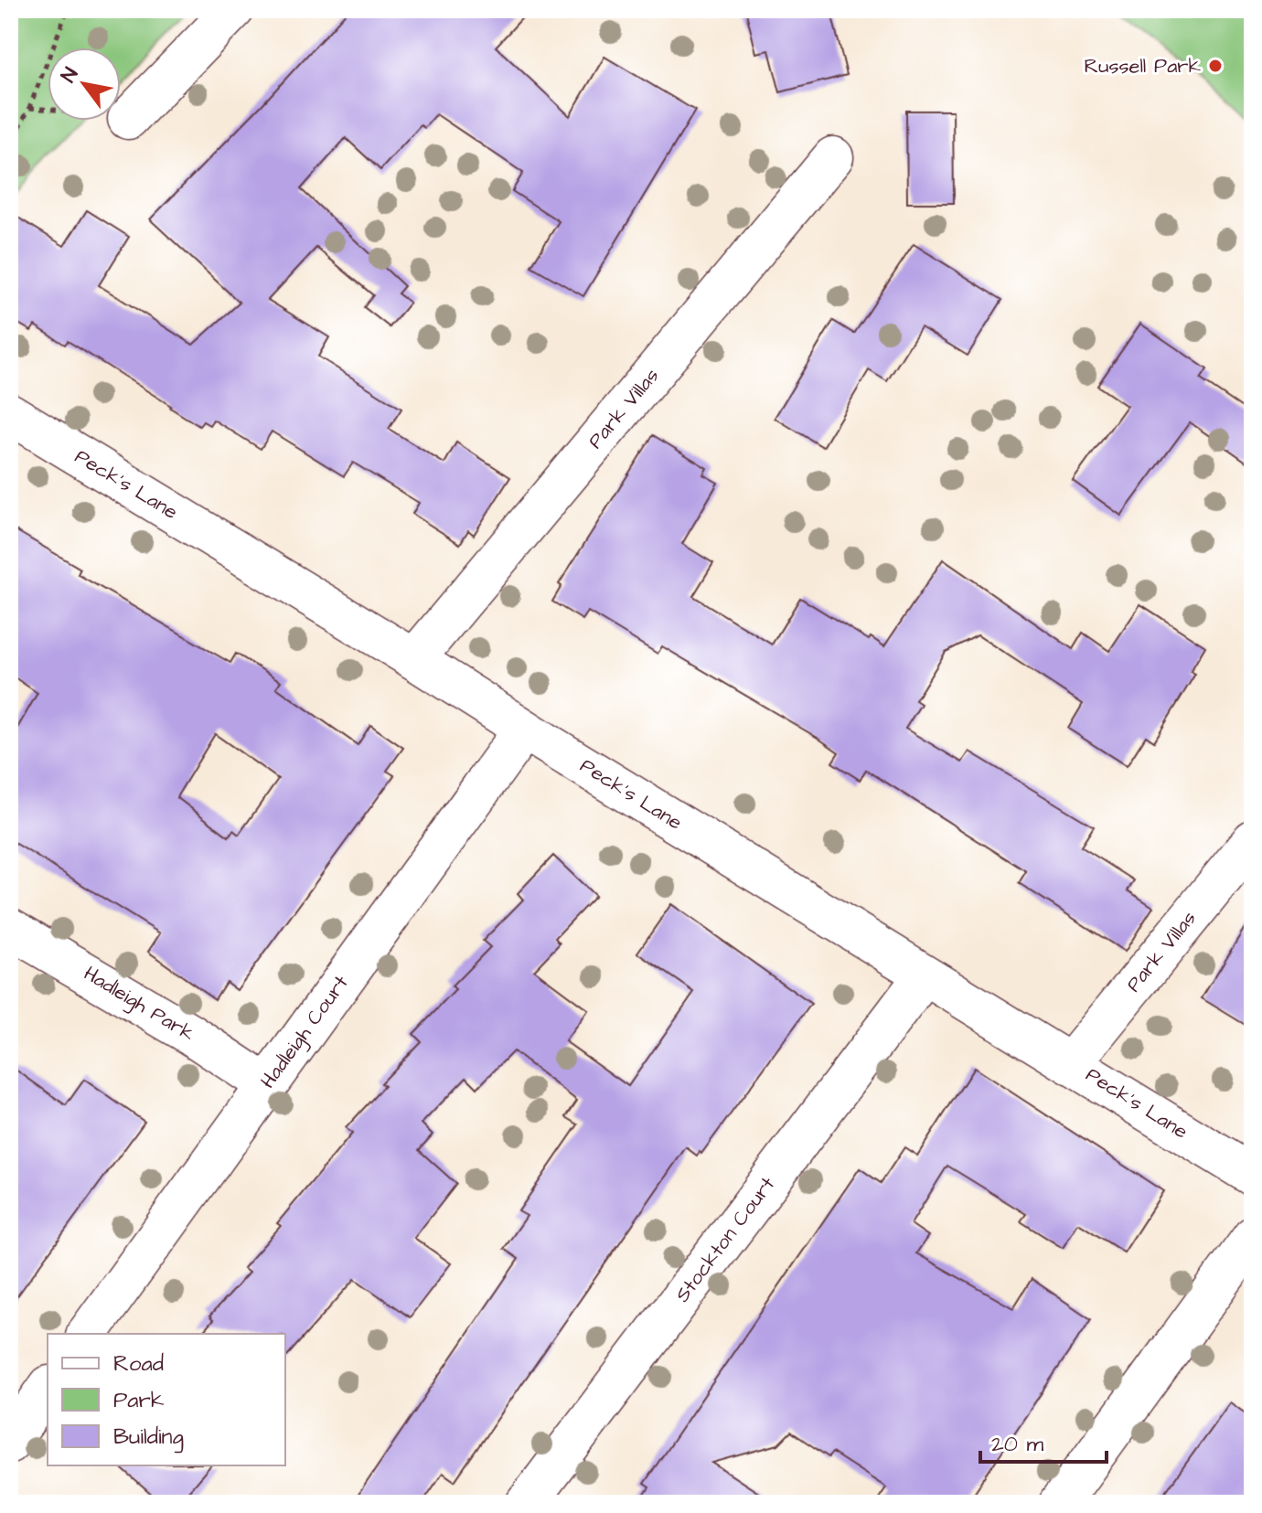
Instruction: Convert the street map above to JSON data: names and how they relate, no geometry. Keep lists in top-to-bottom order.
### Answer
{
  "streets": {
    "street": [
      "Park Villas",
      "Peck's Lane",
      "Hadleigh Park",
      "Hadleigh Court",
      "Stockton Court"
    ]
  },
  "crossings": [
    ["Park Villas", "Peck's Lane"],
    ["Peck's Lane", "Hadleigh Court"],
    ["Peck's Lane", "Stockton Court"],
    ["Hadleigh Park", "Hadleigh Court"]
  ],
  "places": ["Russell Park"],
  "legend": ["Road", "Park", "Building"],
  "scale_bar": "20 m",
  "north": "top left"
}
